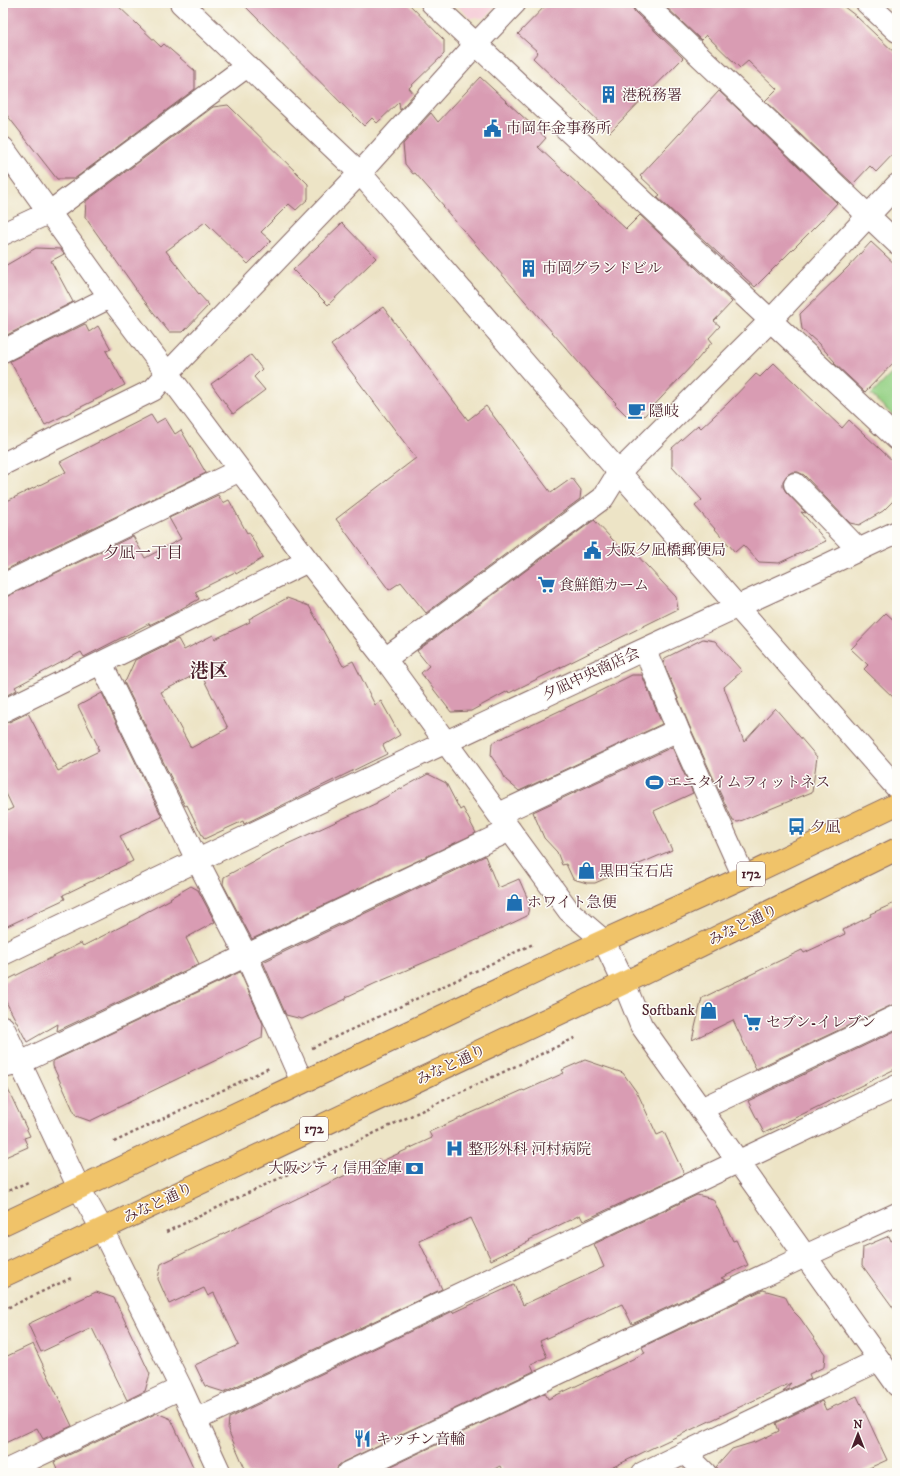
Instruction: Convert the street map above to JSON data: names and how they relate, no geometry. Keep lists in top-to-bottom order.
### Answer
{
  "streets": {
    "highway": ["172", "みなと通り"],
    "street": ["夕凪中央商店会"]
  },
  "districts": ["夕凪一丁目", "港区"],
  "places": {
    "building": ["港税務署", "市岡グランドビル"],
    "public building": ["市岡年金事務所", "大阪夕凪橋郵便局"],
    "cafe": ["隠岐"],
    "supermarket": ["食鮮館カーム", "セブン-イレブン"],
    "sports": ["エニタイムフィットネス"],
    "bus stop": ["夕凪"],
    "shop": ["黒田宝石店", "ホワイト急便", "Softbank"],
    "hospital": ["整形外科 河村病院"],
    "bank": ["大阪シティ信用金庫"],
    "restaurant": ["キッチン音輪"]
  },
  "north": "top"
}
